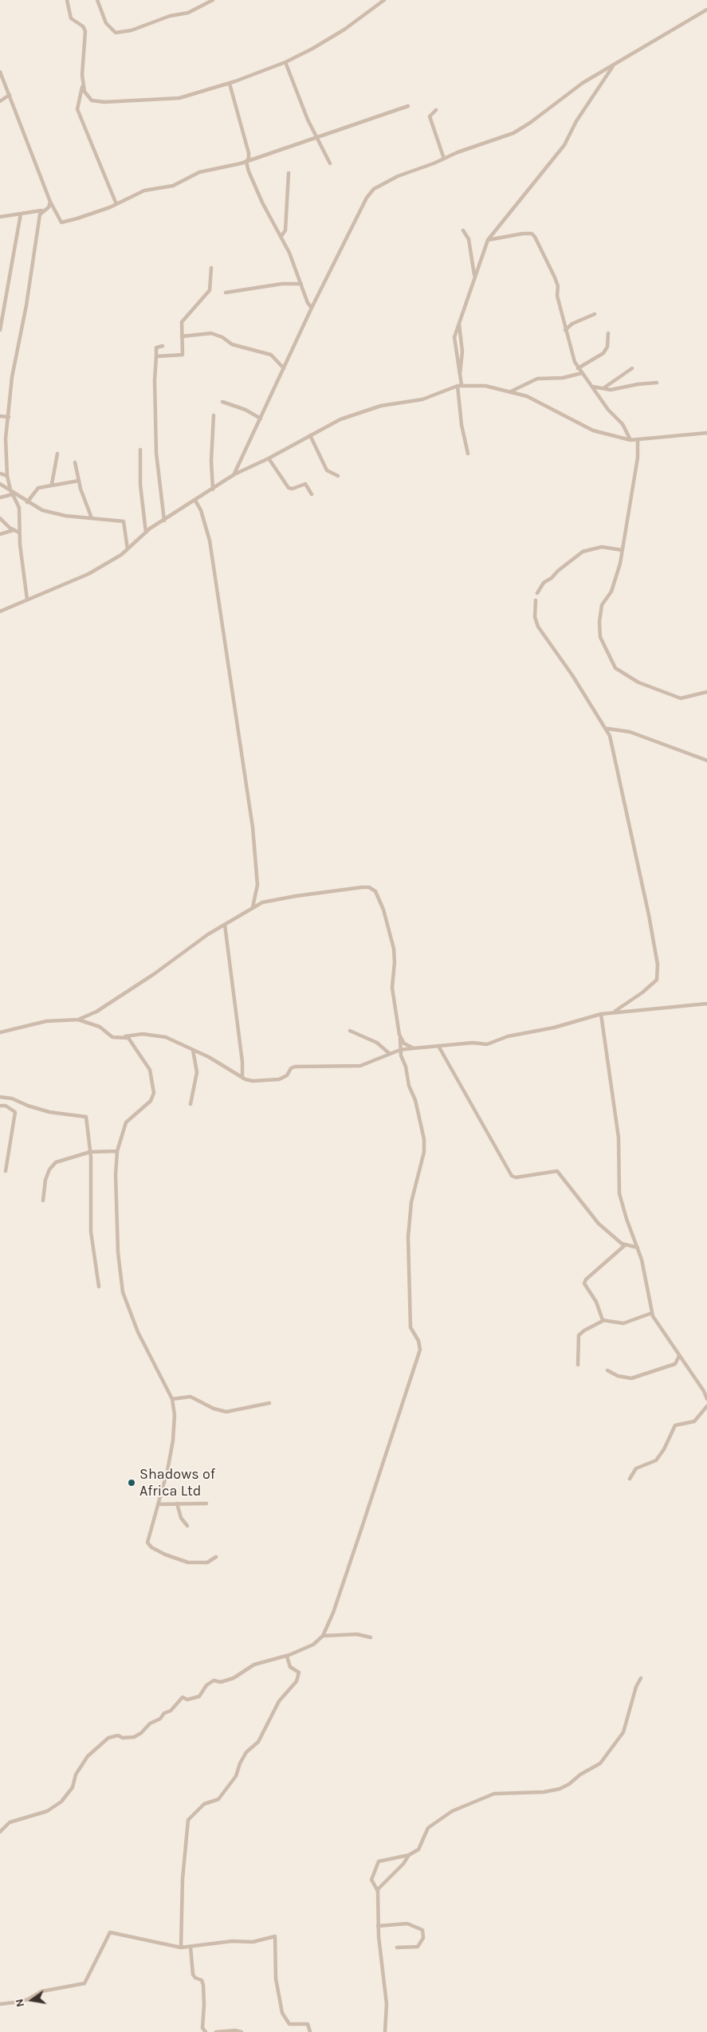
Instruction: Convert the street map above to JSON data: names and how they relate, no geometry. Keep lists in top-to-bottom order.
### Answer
{
  "places": ["Shadows of Africa Ltd"],
  "north": "left"
}
